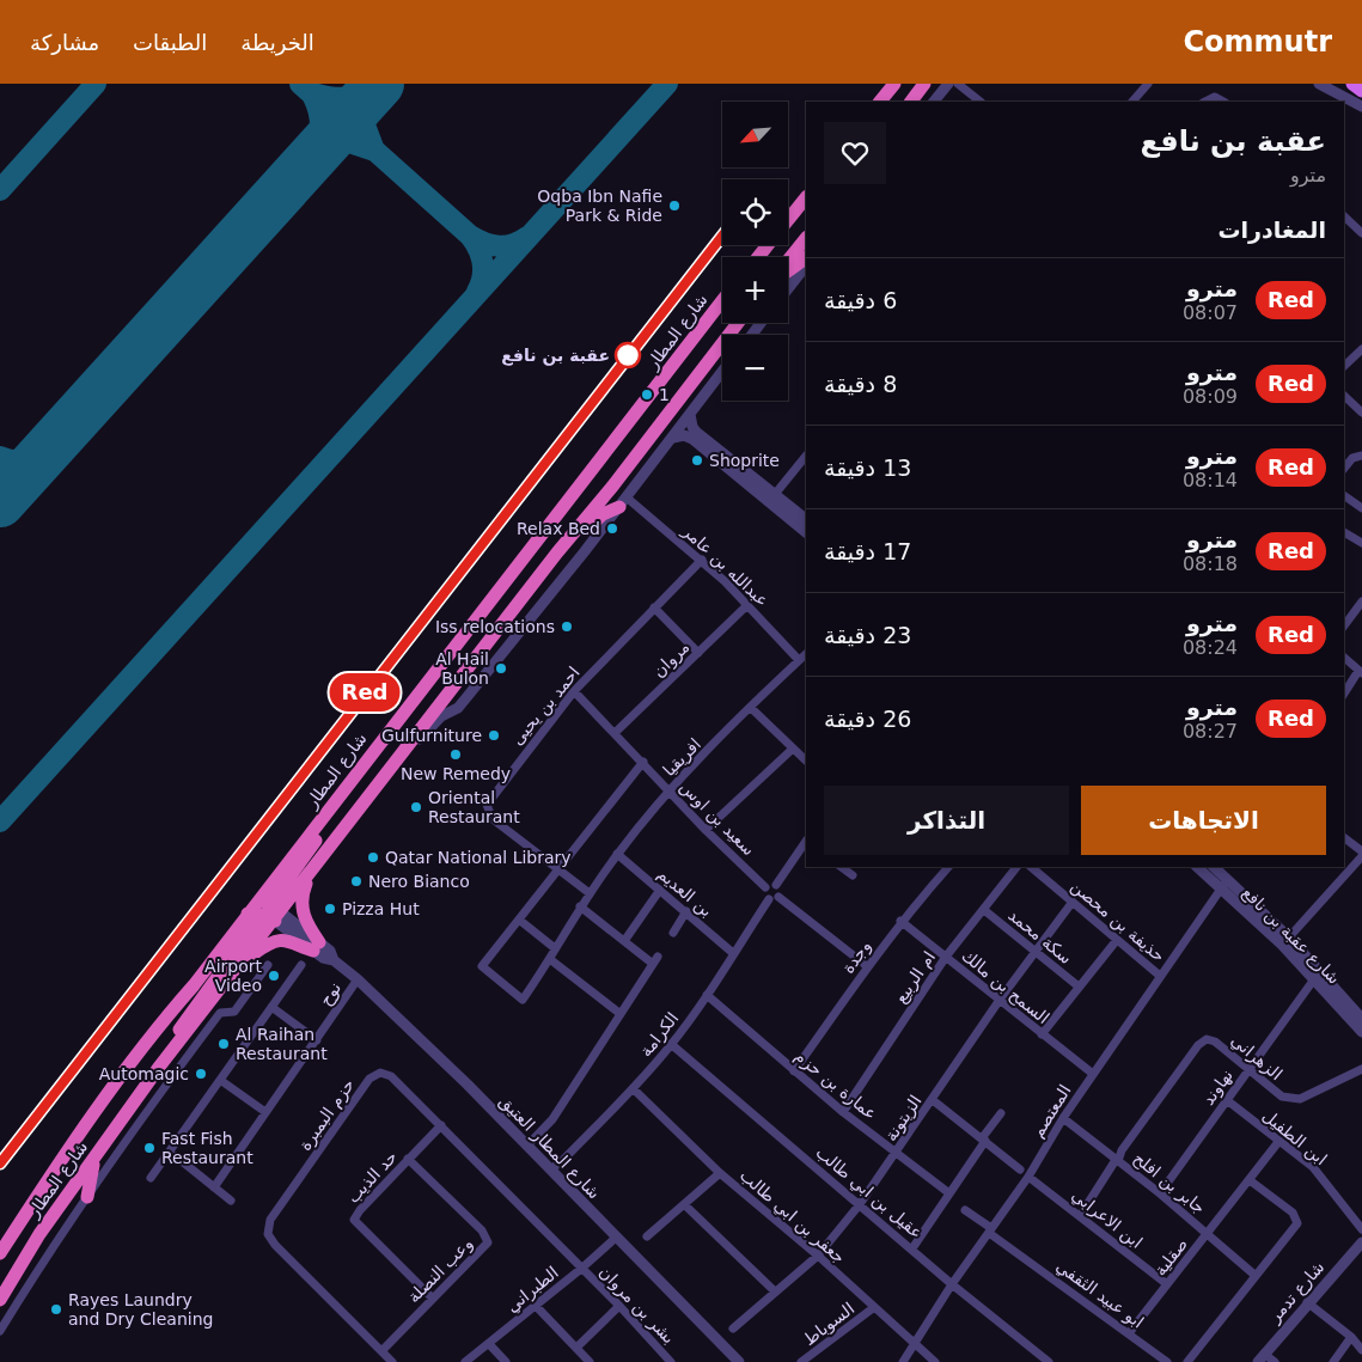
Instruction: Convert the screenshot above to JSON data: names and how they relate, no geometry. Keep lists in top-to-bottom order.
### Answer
{
  "streets": {
    "highway": ["شارع المطار"],
    "street": [
      "عبدالله بن عامر",
      "مروان",
      "احمد بن يحيى",
      "افريقيا",
      "سعيد بن اوس",
      "بن العديم",
      "حذيفة بن محصن",
      "شارع عقبة بن نافع",
      "سكة محمد",
      "وجدة",
      "ام الربيع",
      "السمح بن مالك",
      "نوح",
      "الكرامة",
      "الزهراني",
      "عمارة بن حزم",
      "نهاوند",
      "المعتصم",
      "حزم البمبرة",
      "الزيتونة",
      "ابن الطفيل",
      "شارع المطار العتيق",
      "حد الذيب",
      "جابر بن افلح",
      "عقيل بن ابي طالب",
      "جعفر بن ابي طالب",
      "ابن الاعرابي",
      "صقلية",
      "وعب النصلة",
      "الطبراني",
      "شارع تدمر",
      "ابو عبيد الثقفي",
      "بشر بن مروان",
      "السوباط"
    ]
  },
  "crossings": [
    ["شارع المطار", "عبدالله بن عامر"],
    ["شارع المطار", "شارع المطار العتيق"],
    ["عبدالله بن عامر", "مروان"],
    ["عبدالله بن عامر", "احمد بن يحيى"],
    ["عبدالله بن عامر", "افريقيا"],
    ["مروان", "سعيد بن اوس"],
    ["احمد بن يحيى", "سعيد بن اوس"],
    ["افريقيا", "سعيد بن اوس"],
    ["افريقيا", "بن العديم"],
    ["سعيد بن اوس", "الكرامة"],
    ["بن العديم", "الكرامة"],
    ["حذيفة بن محصن", "المعتصم"],
    ["حذيفة بن محصن", "الزيتونة"],
    ["شارع عقبة بن نافع", "نهاوند"],
    ["شارع عقبة بن نافع", "المعتصم"],
    ["سكة محمد", "ام الربيع"],
    ["سكة محمد", "الزيتونة"],
    ["وجدة", "السمح بن مالك"],
    ["وجدة", "عمارة بن حزم"],
    ["ام الربيع", "السمح بن مالك"],
    ["ام الربيع", "عمارة بن حزم"],
    ["السمح بن مالك", "المعتصم"],
    ["السمح بن مالك", "الزيتونة"],
    ["نوح", "شارع المطار العتيق"],
    ["الكرامة", "عمارة بن حزم"],
    ["الكرامة", "شارع المطار العتيق"],
    ["الكرامة", "عقيل بن ابي طالب"],
    ["الكرامة", "جعفر بن ابي طالب"],
    ["الزهراني", "نهاوند"],
    ["الزهراني", "جابر بن افلح"],
    ["عمارة بن حزم", "الزيتونة"],
    ["نهاوند", "ابن الطفيل"],
    ["نهاوند", "جابر بن افلح"],
    ["المعتصم", "جابر بن افلح"],
    ["المعتصم", "عقيل بن ابي طالب"],
    ["المعتصم", "جعفر بن ابي طالب"],
    ["المعتصم", "ابن الاعرابي"],
    ["المعتصم", "ابو عبيد الثقفي"],
    ["حزم البمبرة", "حد الذيب"],
    ["حزم البمبرة", "وعب النصلة"],
    ["حزم البمبرة", "الطبراني"],
    ["حزم البمبرة", "بشر بن مروان"],
    ["الزيتونة", "عقيل بن ابي طالب"],
    ["الزيتونة", "جعفر بن ابي طالب"],
    ["ابن الطفيل", "صقلية"],
    ["شارع المطار العتيق", "الطبراني"],
    ["حد الذيب", "وعب النصلة"],
    ["جابر بن افلح", "صقلية"],
    ["جعفر بن ابي طالب", "السوباط"],
    ["ابن الاعرابي", "صقلية"],
    ["صقلية", "ابو عبيد الثقفي"],
    ["الطبراني", "بشر بن مروان"]
  ],
  "places": [
    "Oqba Ibn Nafie Park & Ride",
    "عقبة بن نافع",
    "1",
    "Shoprite",
    "Relax Bed",
    "Iss relocations",
    "Al Hail Bulon",
    "Gulfurniture",
    "New Remedy",
    "Oriental Restaurant",
    "Qatar National Library",
    "Nero Bianco",
    "Pizza Hut",
    "Airport Video",
    "Al Raihan Restaurant",
    "Automagic",
    "Fast Fish Restaurant",
    "Rayes Laundry and Dry Cleaning"
  ],
  "lines": ["metro line Red"],
  "north": "bottom left",
  "page": {
    "header": "Commutr",
    "nav": ["الخريطة", "الطبقات", "مشاركة"],
    "on_map": "Red",
    "map_buttons": ["+", "−"],
    "heading": [
      ["عقبة بن نافع", "مترو"],
      "المغادرات"
    ],
    "list": [
      {
        "mark": "Red",
        "name": "مترو",
        "note": "08:07",
        "value": "6 دقيقة"
      },
      {
        "mark": "Red",
        "name": "مترو",
        "note": "08:09",
        "value": "8 دقيقة"
      },
      {
        "mark": "Red",
        "name": "مترو",
        "note": "08:14",
        "value": "13 دقيقة"
      },
      {
        "mark": "Red",
        "name": "مترو",
        "note": "08:18",
        "value": "17 دقيقة"
      },
      {
        "mark": "Red",
        "name": "مترو",
        "note": "08:24",
        "value": "23 دقيقة"
      },
      {
        "mark": "Red",
        "name": "مترو",
        "note": "08:27",
        "value": "26 دقيقة"
      }
    ],
    "buttons": ["الاتجاهات", "التذاكر"]
  }
}
